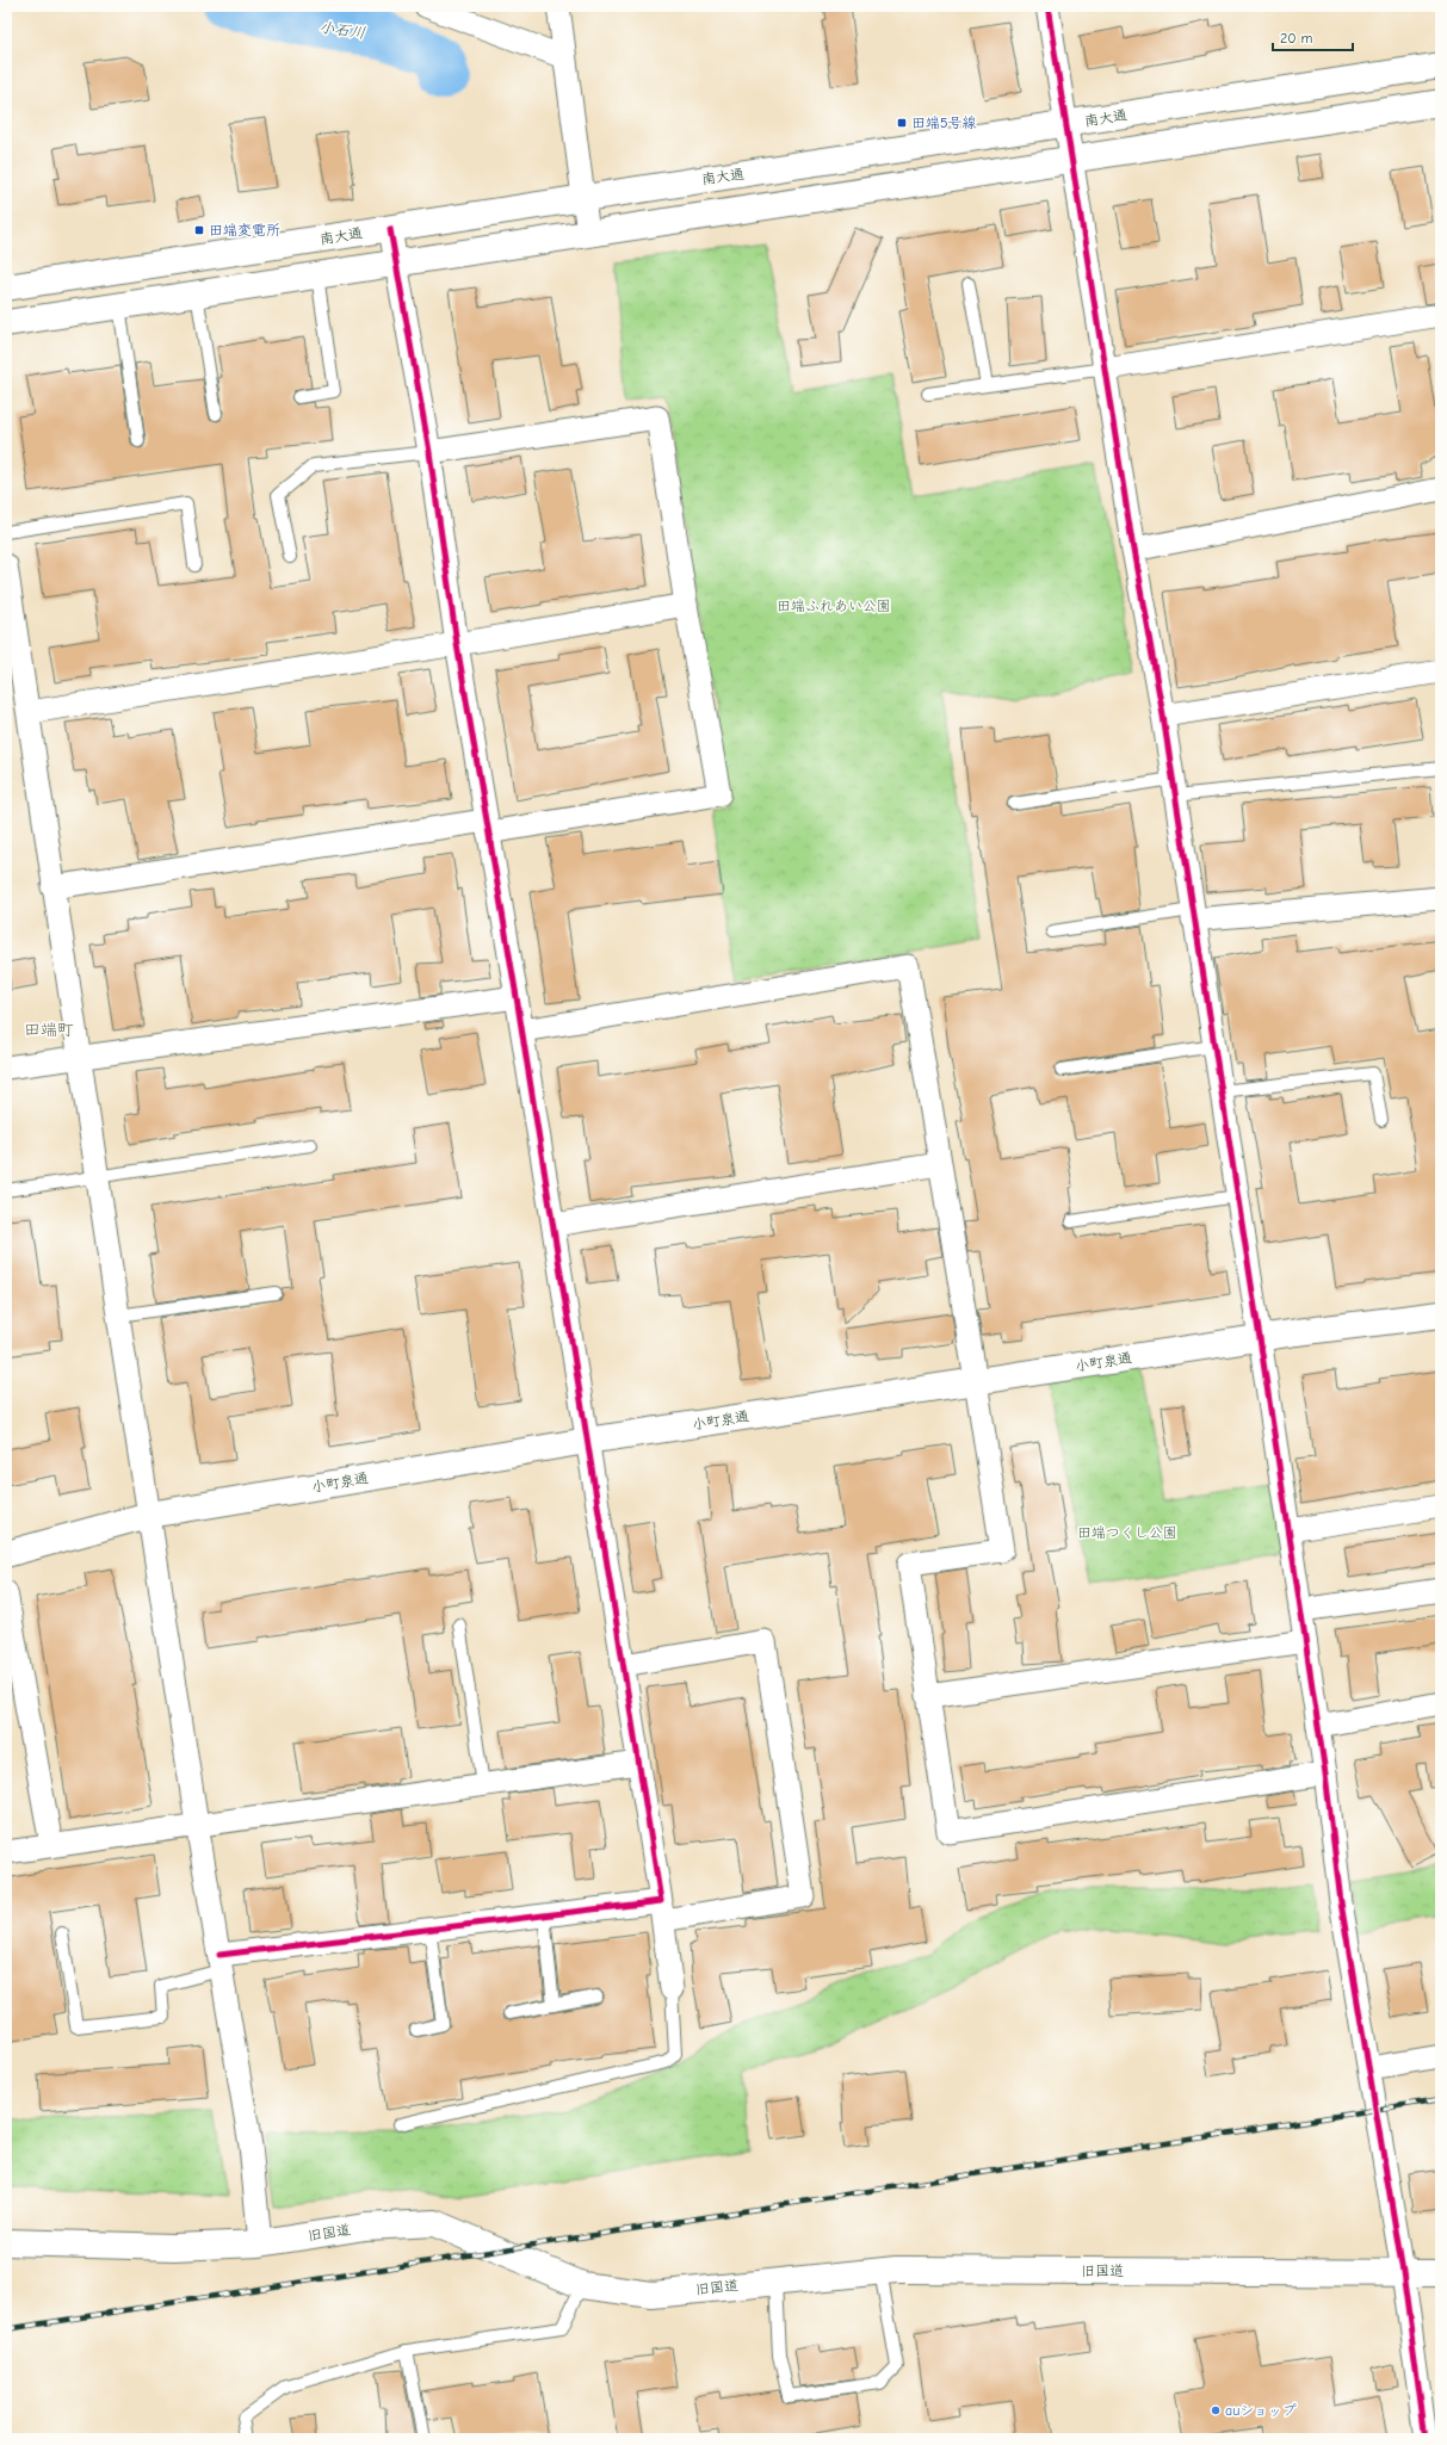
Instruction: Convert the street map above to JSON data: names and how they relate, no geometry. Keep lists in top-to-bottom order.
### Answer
{
  "streets": {
    "street": ["南大通", "小町泉通", "旧国道"]
  },
  "districts": ["田端町"],
  "water": ["小石川"],
  "parks": ["田端ふれあい公園", "田端つくし公園"],
  "places": {
    "transit": ["田端5号線", "田端変電所"],
    "other": ["auショップ"]
  },
  "scale_bar": "20 m"
}
